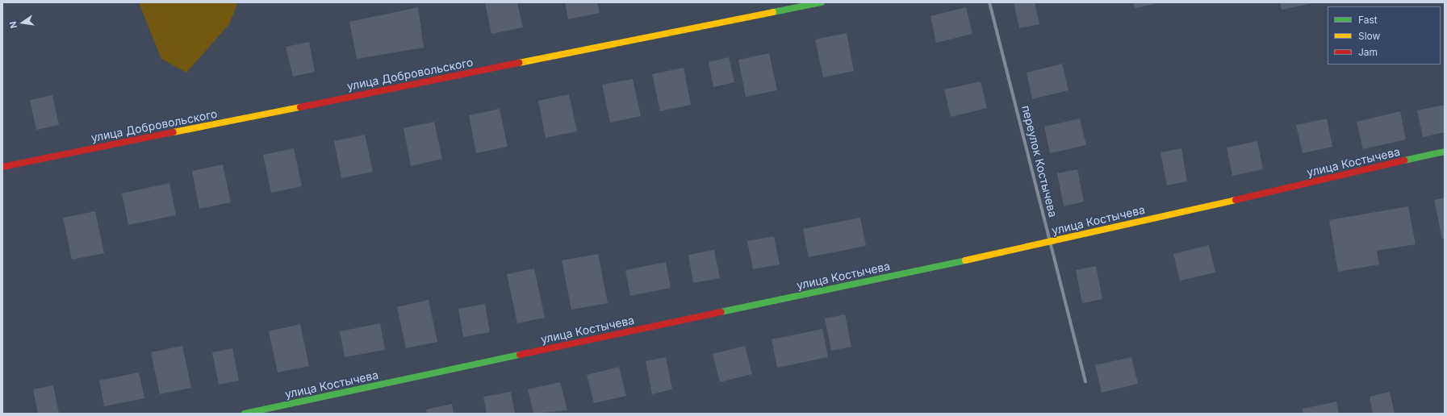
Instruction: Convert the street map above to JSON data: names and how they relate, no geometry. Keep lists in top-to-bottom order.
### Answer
{
  "streets": {
    "street": ["улица Добровольского", "переулок Костычева", "улица Костычева"]
  },
  "crossings": [
    ["переулок Костычева", "улица Костычева"]
  ],
  "legend": ["Fast", "Slow", "Jam"],
  "north": "left"
}
